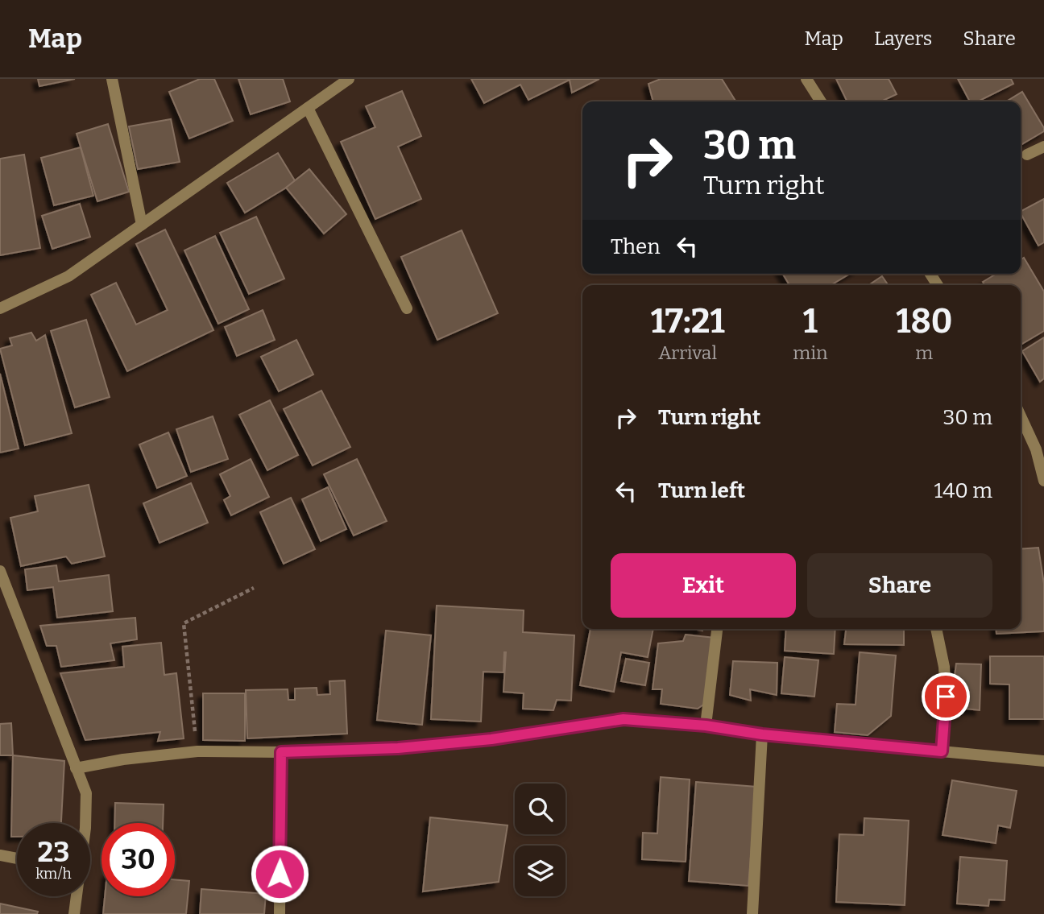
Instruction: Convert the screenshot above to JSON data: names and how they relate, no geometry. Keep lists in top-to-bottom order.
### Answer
{
  "page": {
    "header": "Map",
    "nav": ["Map", "Layers", "Share"],
    "turn": ["30 m", "Turn right"],
    "then": "Then",
    "eta": [
      "17:21",
      "Arrival",
      "1",
      "min",
      "180",
      "m"
    ],
    "list": [
      {
        "name": "Turn right",
        "value": "30 m"
      },
      {
        "name": "Turn left",
        "value": "140 m"
      }
    ],
    "buttons": ["Exit", "Share"],
    "speed": "23 km/h",
    "limit": "30"
  }
}
